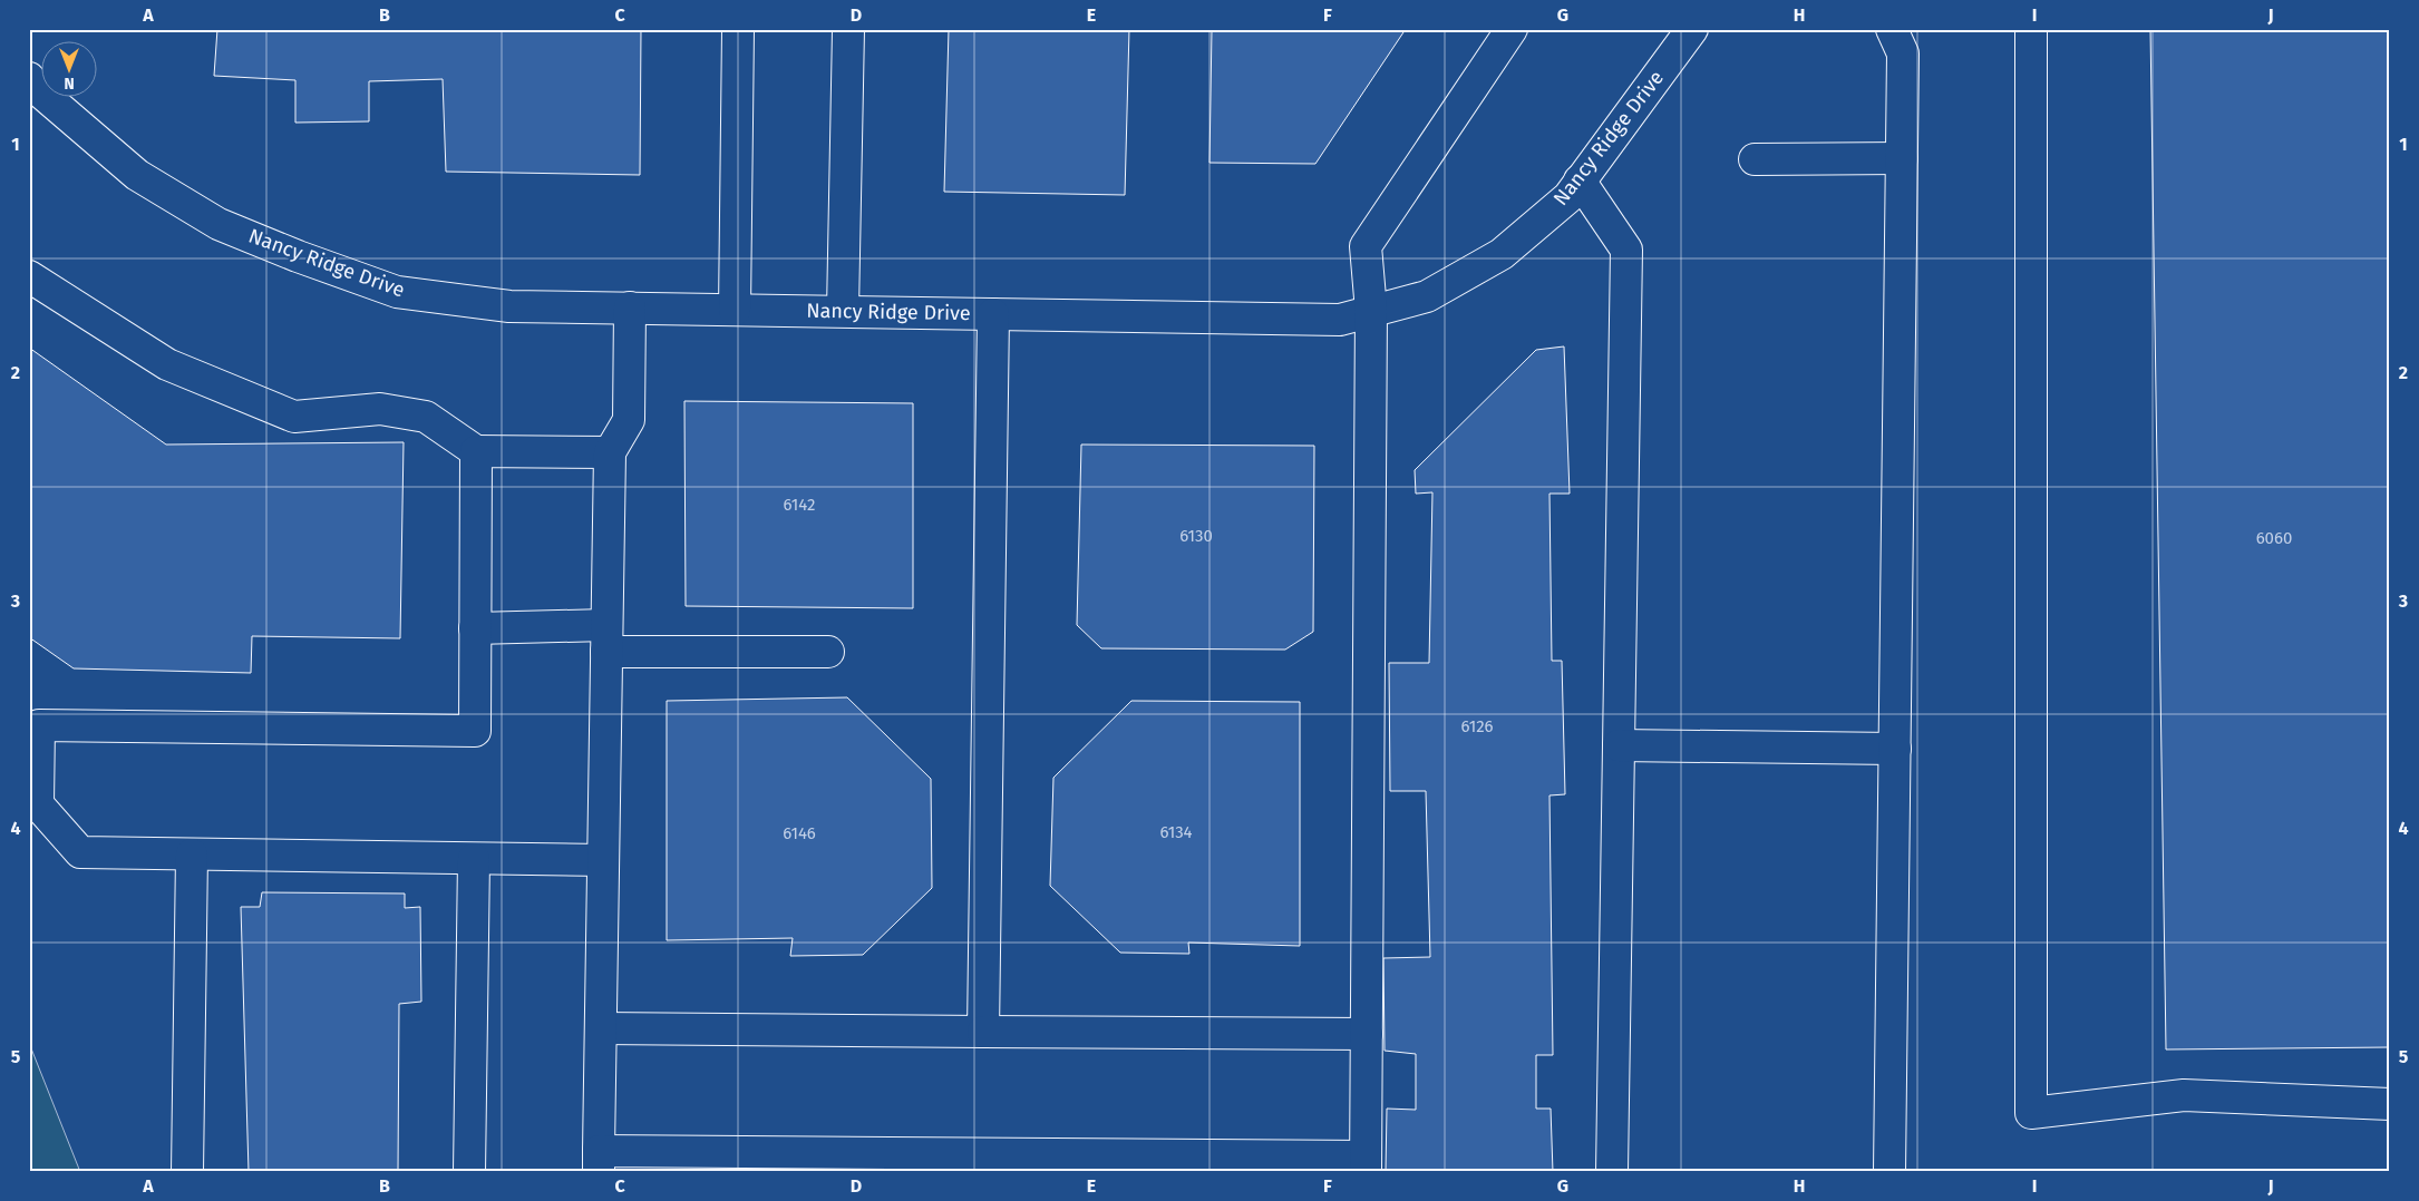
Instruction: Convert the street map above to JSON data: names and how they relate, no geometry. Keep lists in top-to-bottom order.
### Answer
{
  "streets": {
    "street": ["Nancy Ridge Drive"]
  },
  "house_numbers": [
    "6142",
    "6130",
    "6060",
    "6126",
    "6134",
    "6146"
  ],
  "north": "bottom",
  "grid": {
    "columns": [
      "A",
      "B",
      "C",
      "D",
      "E",
      "F",
      "G",
      "H",
      "I",
      "J"
    ],
    "rows": [
      "1",
      "2",
      "3",
      "4",
      "5"
    ]
  }
}
